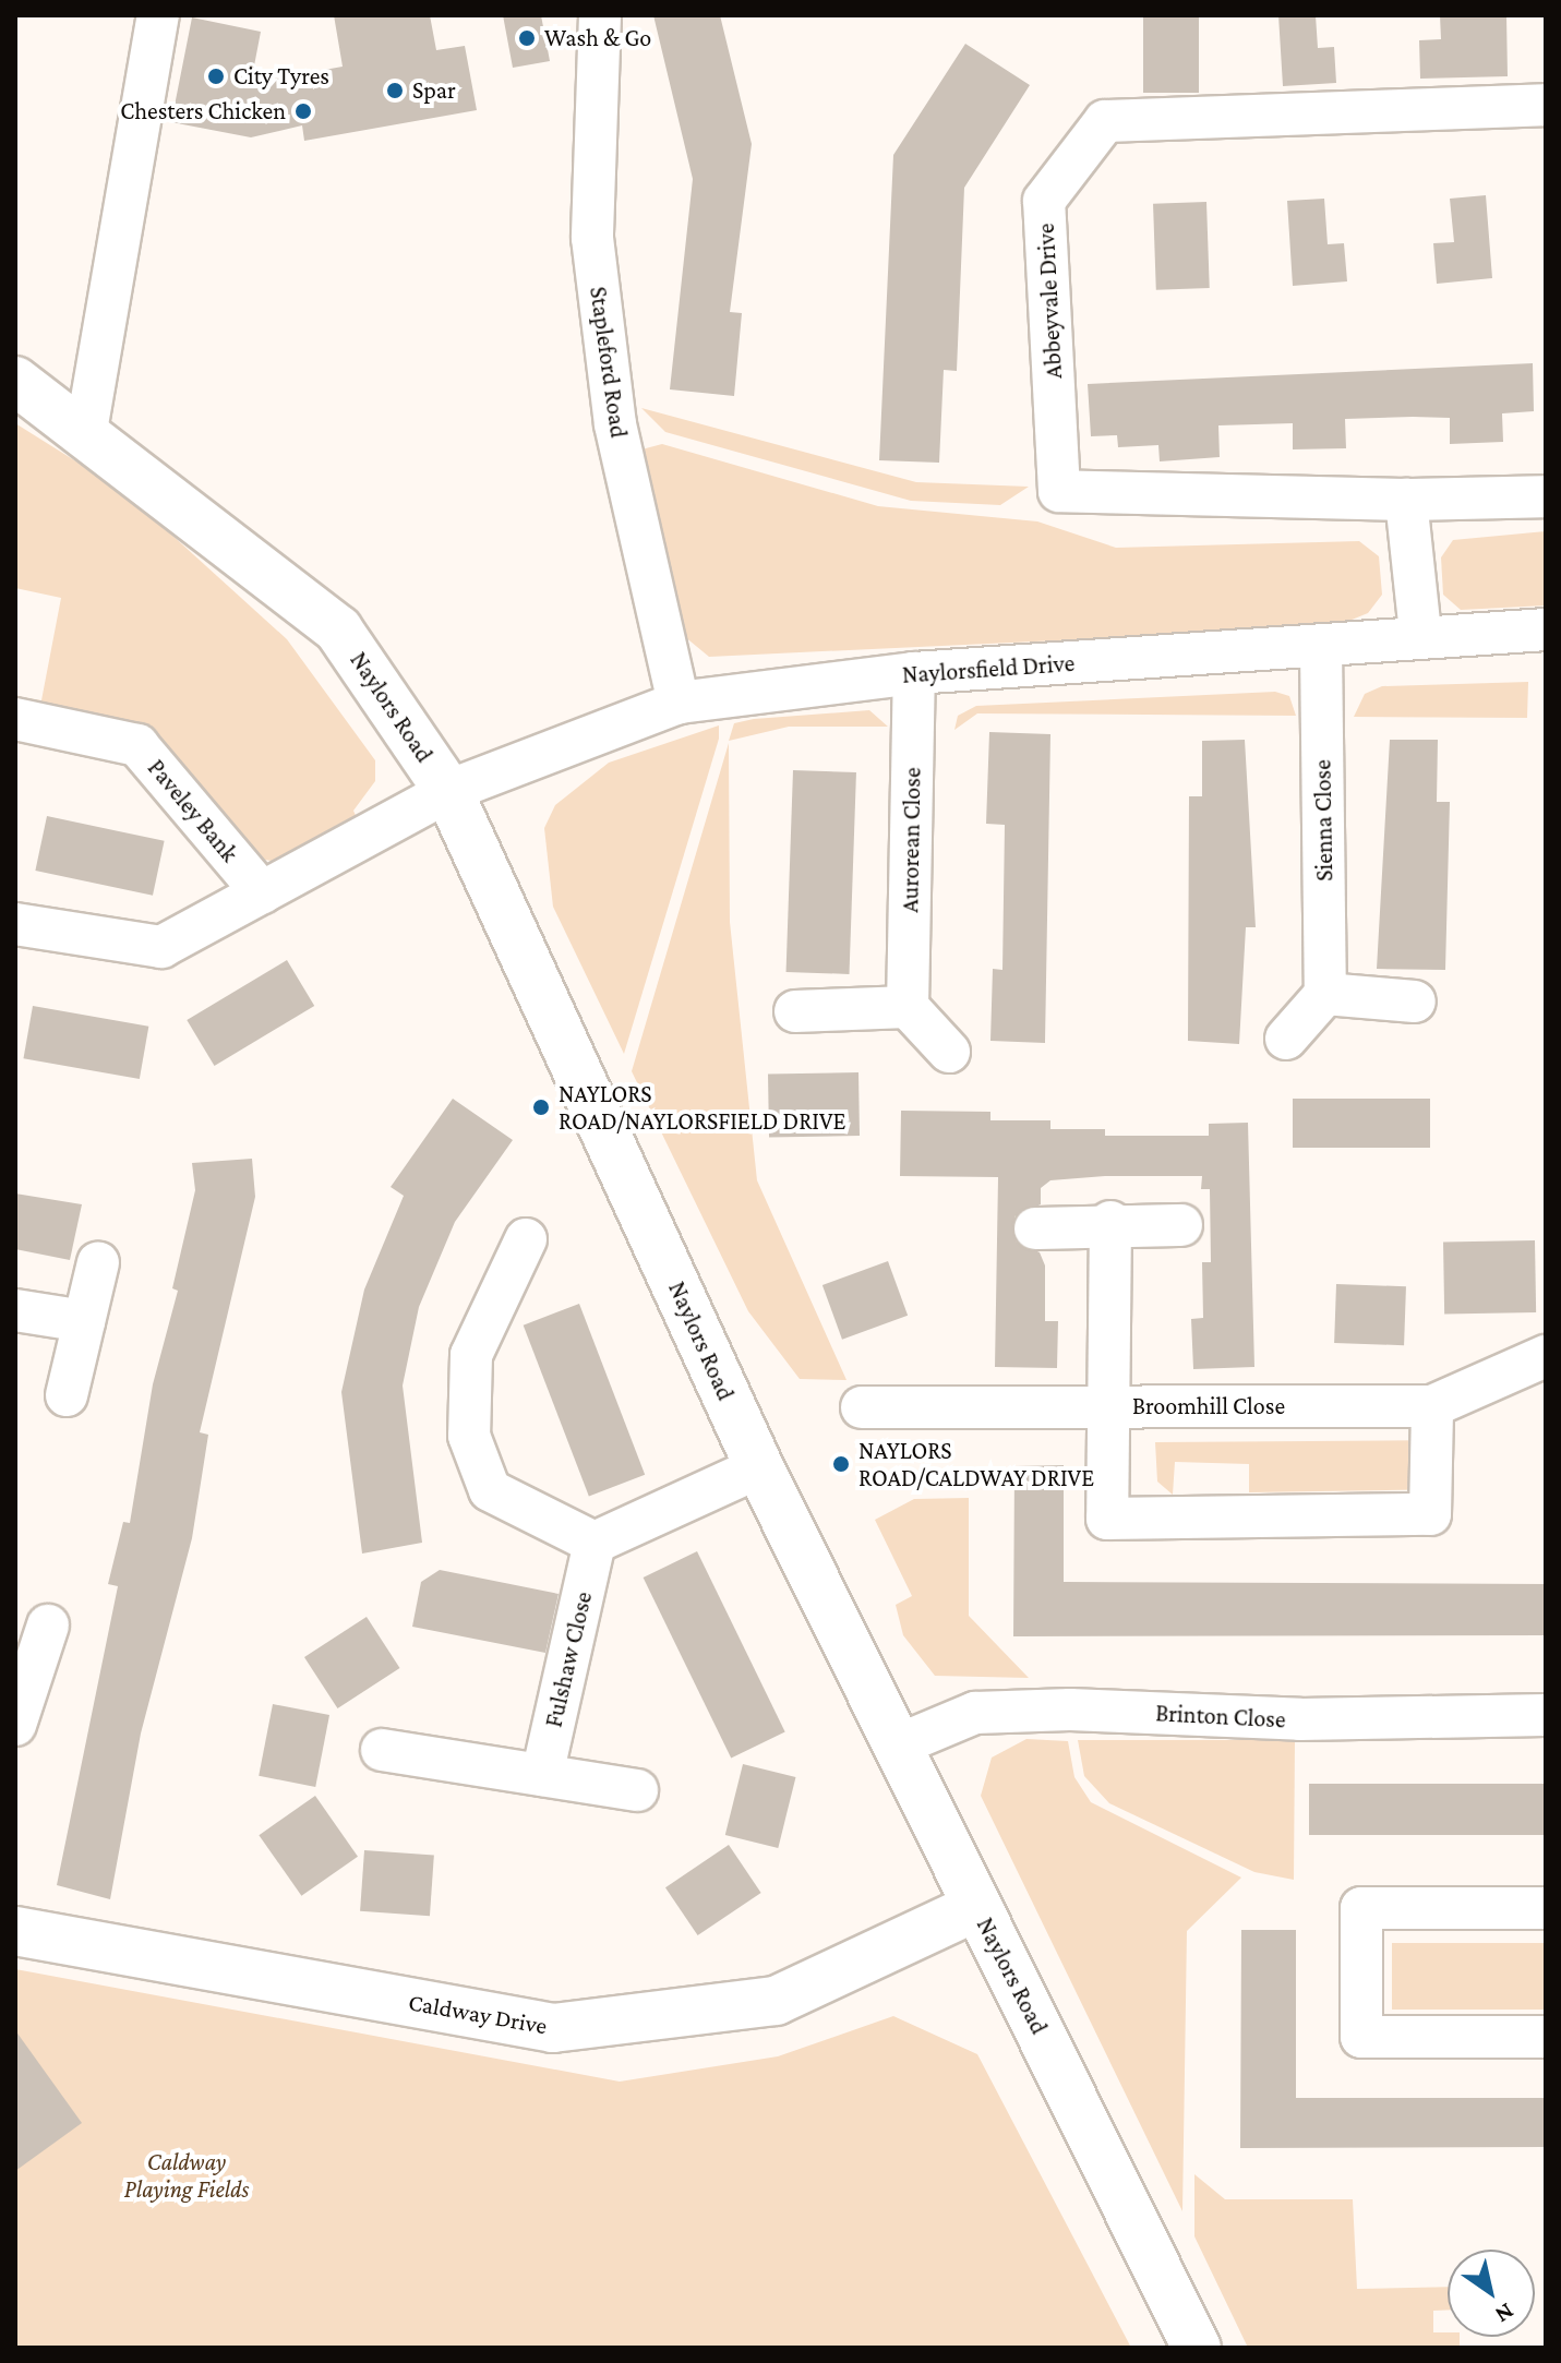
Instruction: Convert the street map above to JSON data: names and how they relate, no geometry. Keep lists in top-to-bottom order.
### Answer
{
  "streets": {
    "street": [
      "Abbeyvale Drive",
      "Stapleford Road",
      "Naylorsfield Drive",
      "Naylors Road",
      "Paveley Bank",
      "Sienna Close",
      "Aurorean Close",
      "Broomhill Close",
      "Fulshaw Close",
      "Brinton Close",
      "Caldway Drive"
    ]
  },
  "crossings": [
    ["Stapleford Road", "Naylorsfield Drive"],
    ["Naylorsfield Drive", "Naylors Road"],
    ["Naylorsfield Drive", "Sienna Close"],
    ["Naylorsfield Drive", "Aurorean Close"],
    ["Naylors Road", "Brinton Close"],
    ["Naylors Road", "Caldway Drive"]
  ],
  "parks": ["Caldway Playing Fields"],
  "places": [
    "Wash & Go",
    "City Tyres",
    "Spar",
    "Chesters Chicken",
    "NAYLORS ROAD/NAYLORSFIELD DRIVE",
    "NAYLORS ROAD/CALDWAY DRIVE"
  ],
  "north": "bottom right"
}
